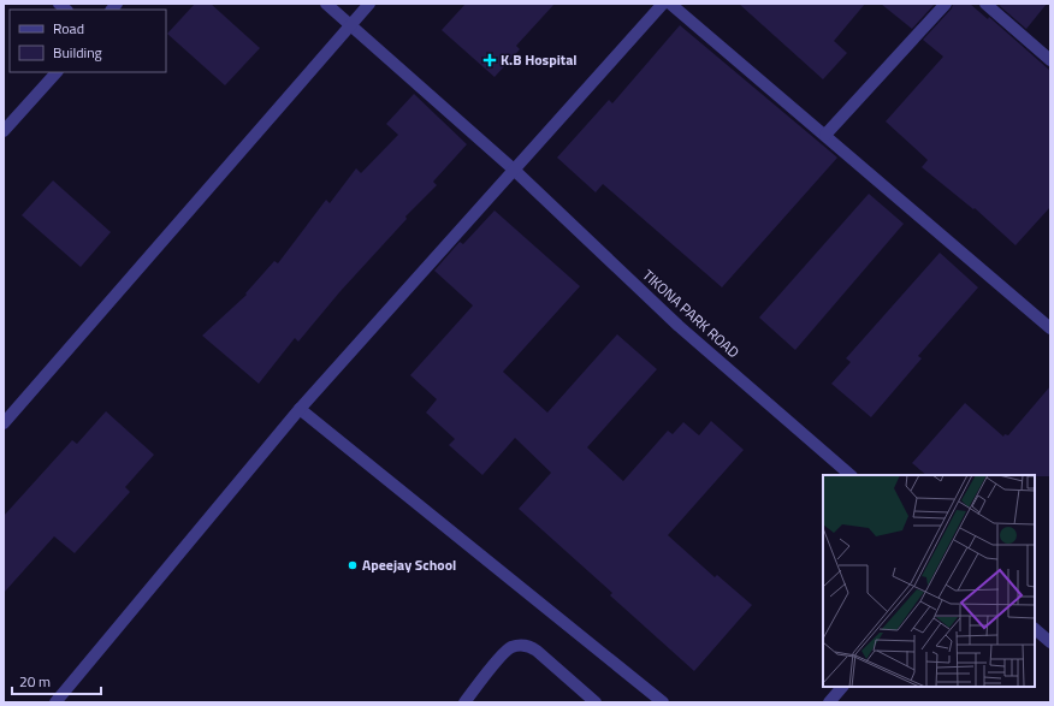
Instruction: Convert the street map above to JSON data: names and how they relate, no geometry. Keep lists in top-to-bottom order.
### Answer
{
  "streets": {
    "street": ["TIKONA PARK ROAD"]
  },
  "places": {
    "health": ["K.B Hospital"],
    "other": ["Apeejay School"]
  },
  "legend": ["Road", "Building"],
  "scale_bar": "20 m"
}
